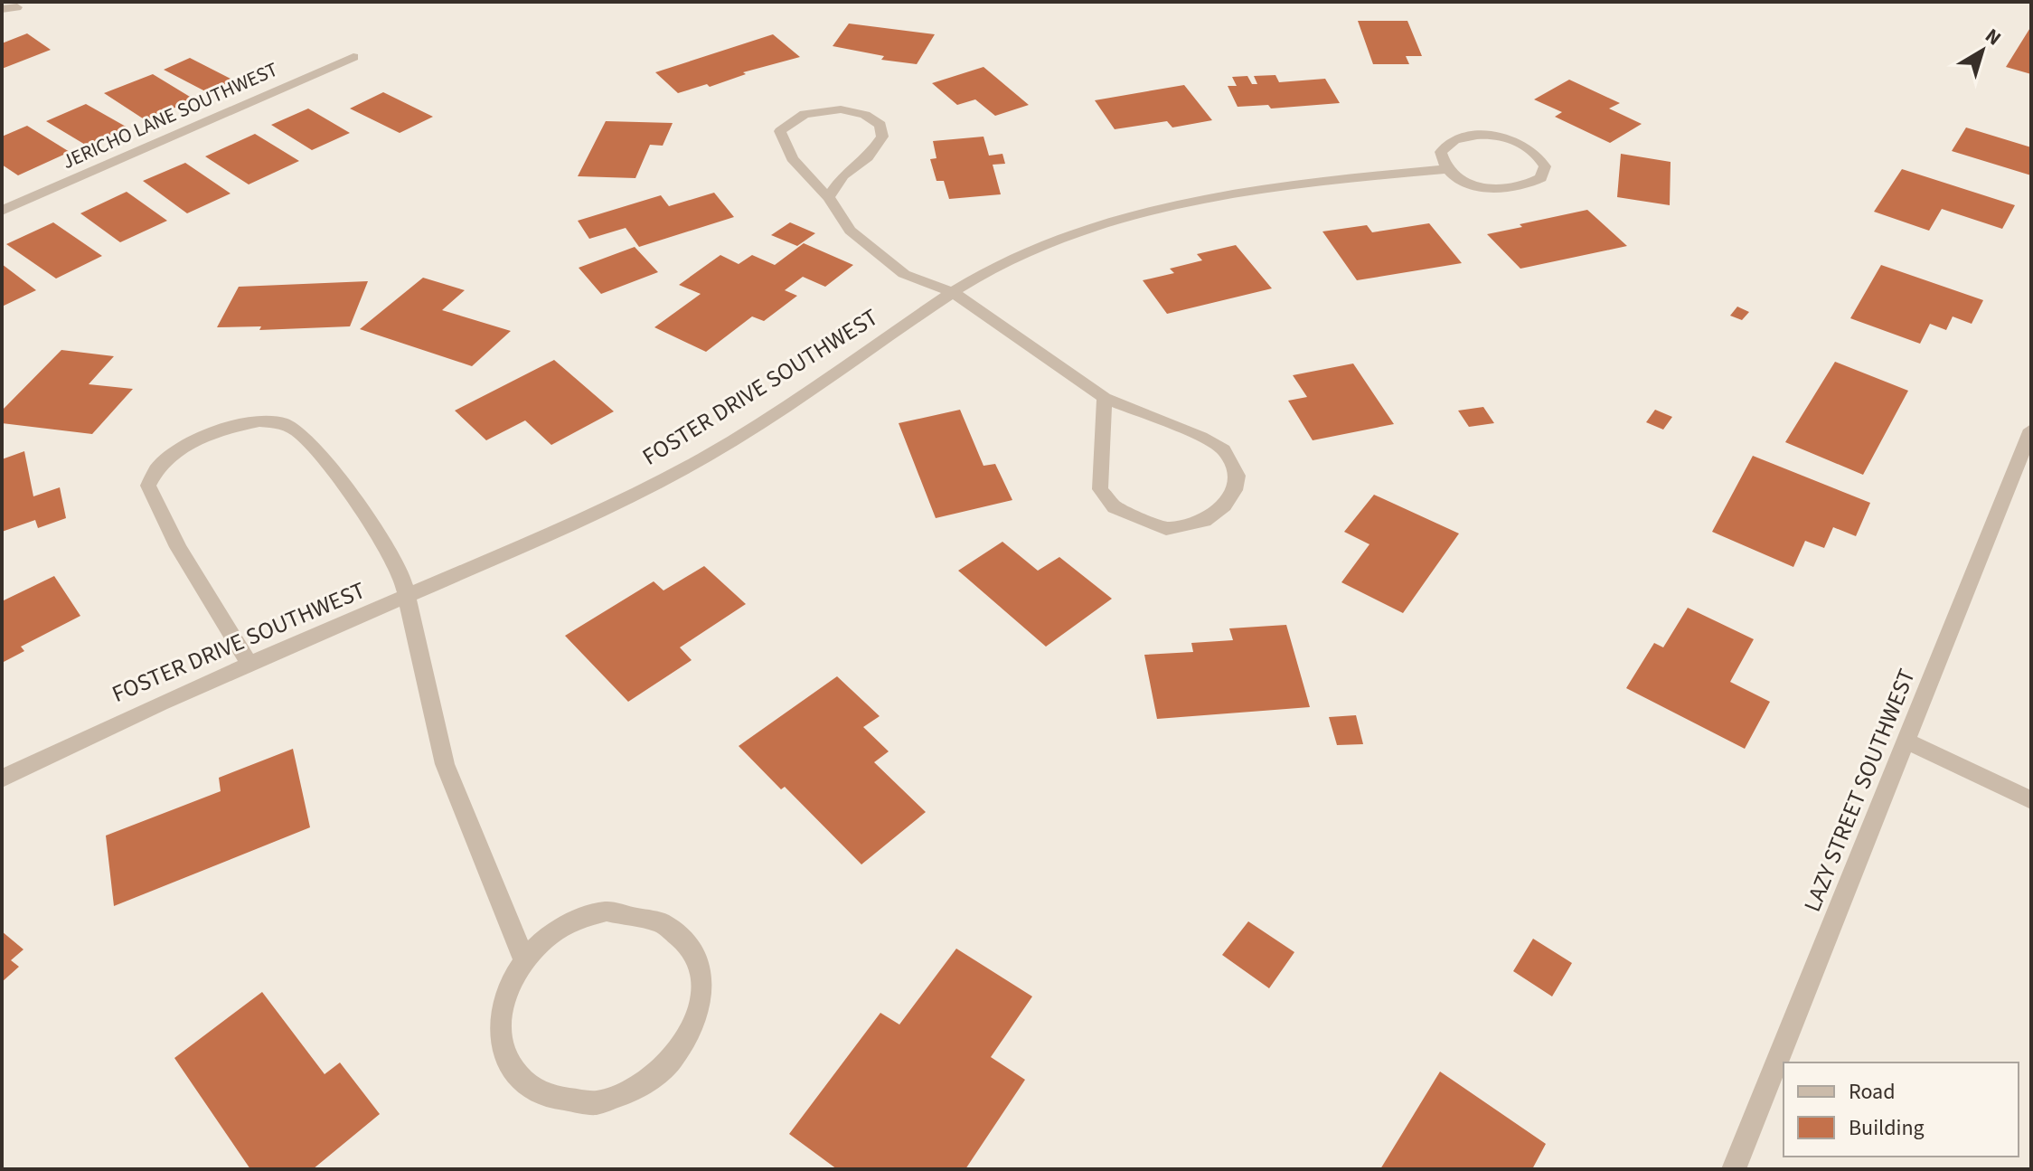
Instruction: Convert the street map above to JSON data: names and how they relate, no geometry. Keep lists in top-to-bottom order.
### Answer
{
  "streets": {
    "street": ["JERICHO LANE SOUTHWEST", "FOSTER DRIVE SOUTHWEST", "LAZY STREET SOUTHWEST"]
  },
  "legend": ["Road", "Building"],
  "north": "top right"
}
